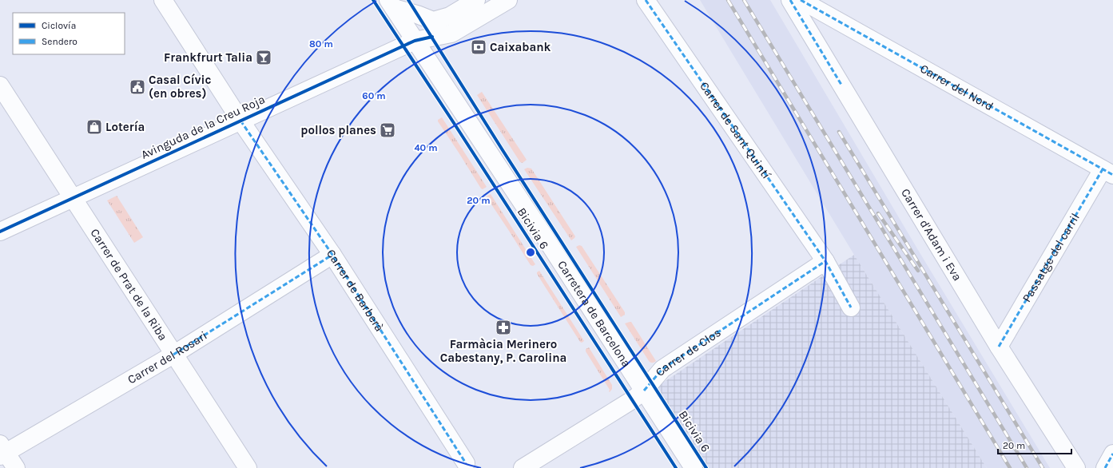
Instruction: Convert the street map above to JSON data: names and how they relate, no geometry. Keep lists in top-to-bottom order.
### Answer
{
  "streets": {
    "street": [
      "Carrer del Nord",
      "Avinguda de la Creu Roja",
      "Carrer de Sant Quintí",
      "Carrer d'Adam i Eva",
      "Passatge del carril",
      "Carrer de Prat de la Riba",
      "Carrer de Barberà",
      "Carretera de Barcelona",
      "Carrer de Clos",
      "Carrer del Rosari"
    ],
    "cycle path": ["Bicivia 6"]
  },
  "crossings": [
    ["Carrer del Nord", "Passatge del carril"],
    ["Avinguda de la Creu Roja", "Carrer de Prat de la Riba"],
    ["Avinguda de la Creu Roja", "Carrer de Barberà"],
    ["Avinguda de la Creu Roja", "Carretera de Barcelona"],
    ["Carrer de Sant Quintí", "Carrer de Clos"],
    ["Carrer d'Adam i Eva", "Passatge del carril"],
    ["Carrer de Prat de la Riba", "Carrer del Rosari"],
    ["Carrer de Barberà", "Carrer del Rosari"],
    ["Carretera de Barcelona", "Carrer de Clos"]
  ],
  "places": {
    "bank": ["Caixabank"],
    "bar": ["Frankfrurt Talia"],
    "public building": ["Casal Cívic (en obres)"],
    "shop": ["Lotería"],
    "supermarket": ["pollos planes"],
    "pharmacy": ["Farmàcia Merinero Cabestany, P. Carolina"]
  },
  "legend": ["Ciclovía", "Sendero"],
  "scale_bar": "20 m",
  "rings": [
    "80 m",
    "60 m",
    "40 m",
    "20 m"
  ]
}
